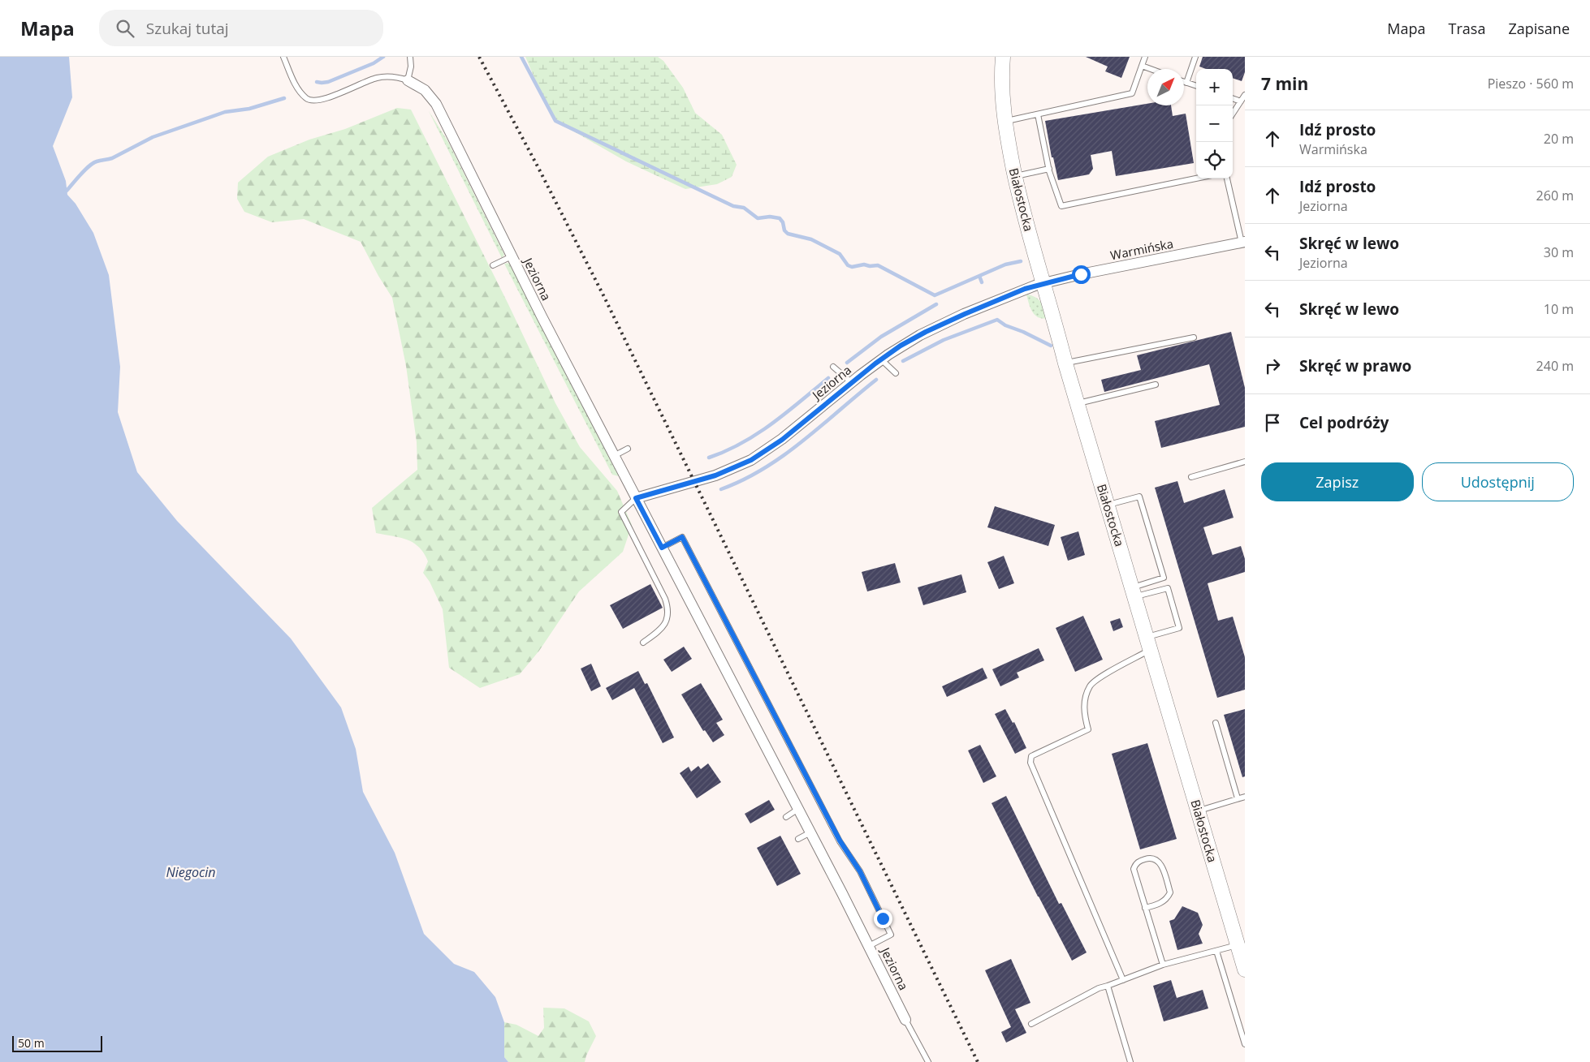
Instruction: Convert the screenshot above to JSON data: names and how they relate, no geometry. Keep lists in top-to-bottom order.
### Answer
{
  "streets": {
    "street": ["Białostocka", "Warmińska", "Jeziorna"]
  },
  "crossings": [
    ["Białostocka", "Warmińska"],
    ["Białostocka", "Jeziorna"],
    ["Warmińska", "Jeziorna"]
  ],
  "water": ["Niegocin"],
  "scale_bar": "50 m",
  "north": "top right",
  "page": {
    "header": "Mapa",
    "search": "Szukaj tutaj",
    "nav": ["Mapa", "Trasa", "Zapisane"],
    "heading": ["7 min", "Pieszo · 560 m"],
    "map_buttons": ["+", "−"],
    "list": [
      ["Idź prosto", "Warmińska", "20 m"],
      ["Idź prosto", "Jeziorna", "260 m"],
      ["Skręć w lewo", "Jeziorna", "30 m"],
      ["Skręć w lewo", "10 m"],
      ["Skręć w prawo", "240 m"],
      "Cel podróży"
    ],
    "buttons": ["Zapisz", "Udostępnij"],
    "scale": "50 m"
  }
}
